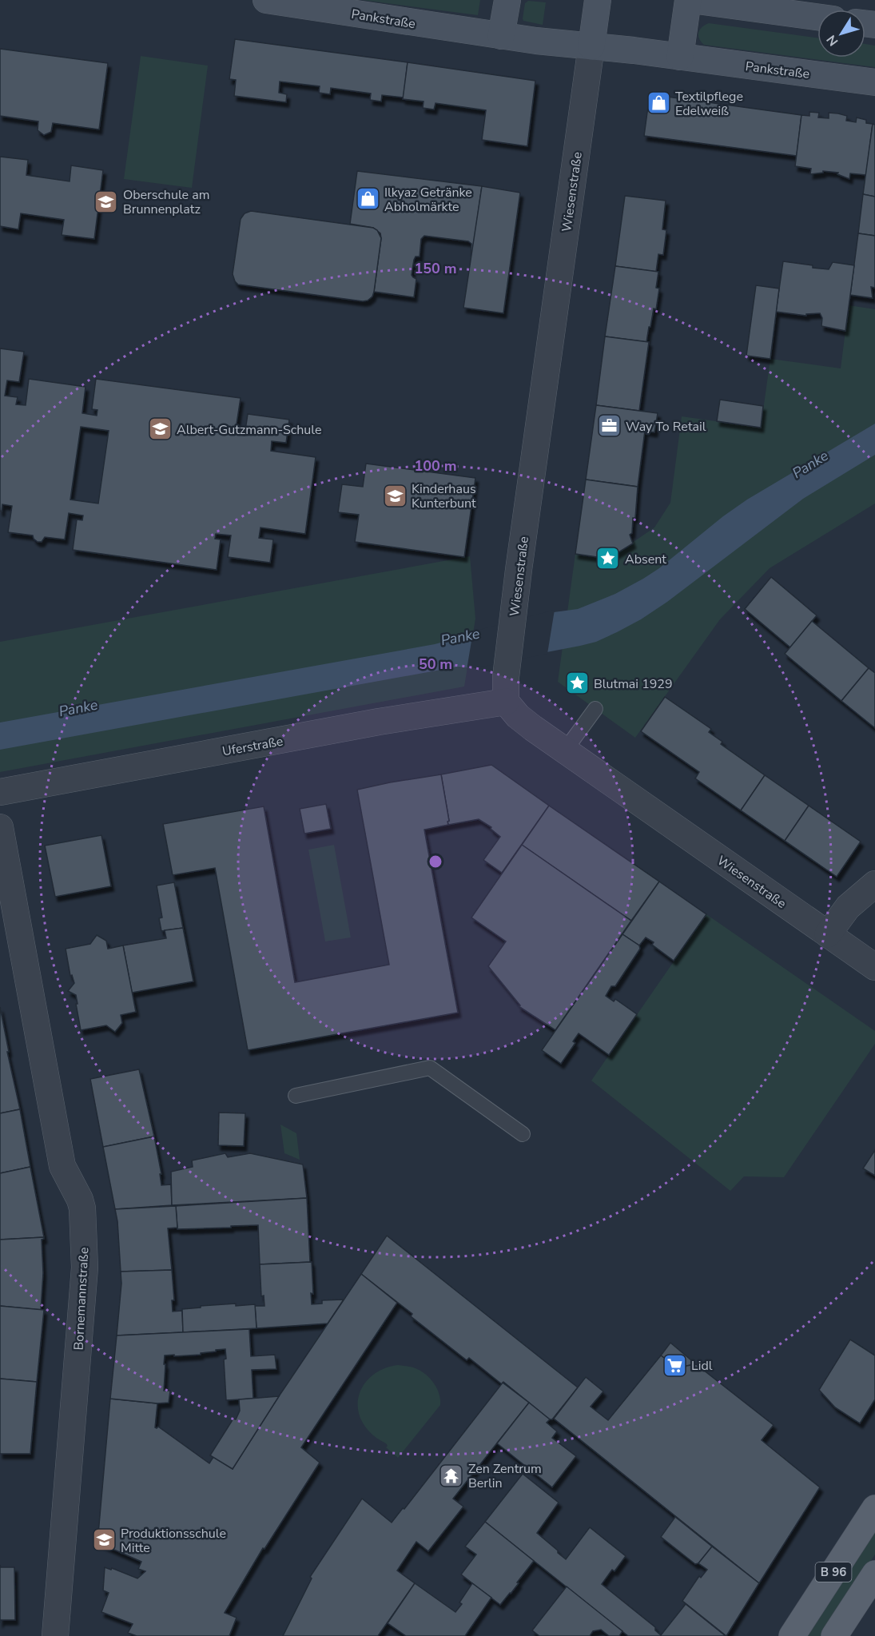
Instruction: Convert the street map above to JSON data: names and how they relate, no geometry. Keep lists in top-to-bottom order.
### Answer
{
  "streets": {
    "main road": ["Pankstraße", "Wiesenstraße", "B 96"],
    "street": ["Uferstraße", "Bornemannstraße"]
  },
  "crossings": [
    ["Pankstraße", "Wiesenstraße"],
    ["Wiesenstraße", "Uferstraße"]
  ],
  "water": ["Panke"],
  "places": {
    "shop": ["Textilpflege Edelweiß", "Ilkyaz Getränke Abholmärkte"],
    "school or university": [
      "Oberschule am Brunnenplatz",
      "Albert-Gutzmann-Schule",
      "Kinderhaus Kunterbunt",
      "Produktionsschule Mitte"
    ],
    "office": ["Way To Retail"],
    "place": ["Absent", "Blutmai 1929"],
    "supermarket": ["Lidl"],
    "temple": ["Zen Zentrum Berlin"]
  },
  "north": "bottom left",
  "rings": ["150 m", "100 m", "50 m"]
}
